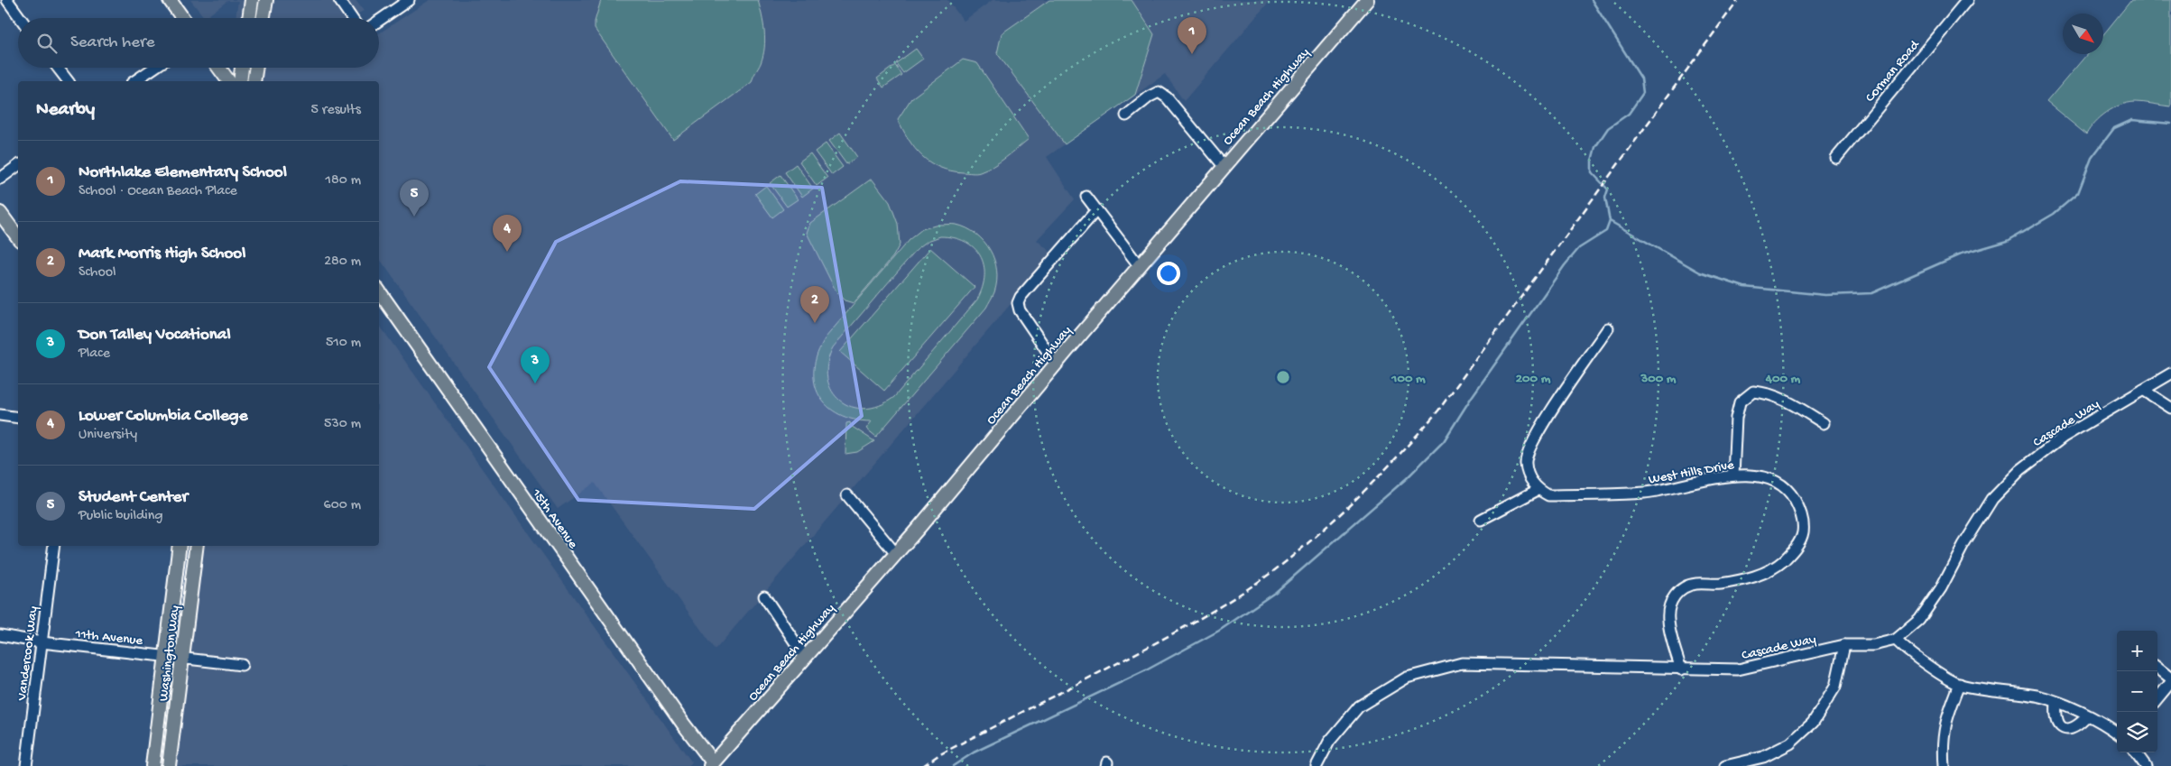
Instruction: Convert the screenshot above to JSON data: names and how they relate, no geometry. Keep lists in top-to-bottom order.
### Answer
{
  "streets": {
    "main road": ["Ocean Beach Highway", "15th Avenue", "Washington Way"],
    "street": [
      "Corman Road",
      "Cascade Way",
      "West Hills Drive",
      "11th Avenue",
      "Vandercook Way"
    ]
  },
  "crossings": [
    ["Ocean Beach Highway", "15th Avenue"],
    ["Cascade Way", "West Hills Drive"],
    ["11th Avenue", "Vandercook Way"],
    ["11th Avenue", "Washington Way"]
  ],
  "north": "bottom right",
  "page": {
    "pins": [
      "1",
      "5",
      "4",
      "2",
      "3"
    ],
    "search": "Search here",
    "heading": ["Nearby", "5 results"],
    "list": [
      {
        "mark": "1",
        "name": "Northlake Elementary School",
        "note": "School · Ocean Beach Place",
        "value": "180 m"
      },
      {
        "mark": "2",
        "name": "Mark Morris High School",
        "note": "School",
        "value": "280 m"
      },
      {
        "mark": "3",
        "name": "Don Talley Vocational",
        "note": "Place",
        "value": "510 m"
      },
      {
        "mark": "4",
        "name": "Lower Columbia College",
        "note": "University",
        "value": "530 m"
      },
      {
        "mark": "5",
        "name": "Student Center",
        "note": "Public building",
        "value": "600 m"
      }
    ],
    "map_buttons": ["+", "−"]
  },
  "rings": [
    "100 m",
    "200 m",
    "300 m",
    "400 m"
  ]
}
